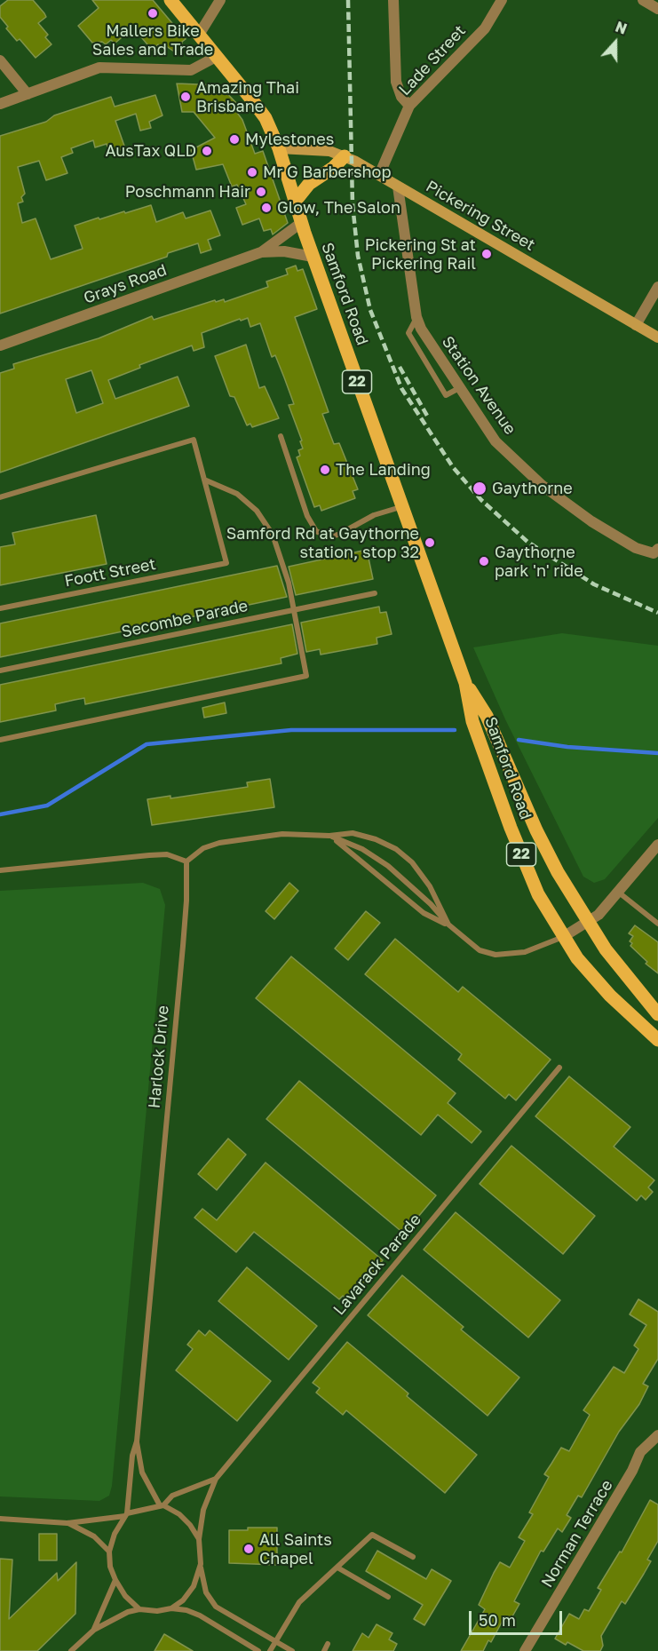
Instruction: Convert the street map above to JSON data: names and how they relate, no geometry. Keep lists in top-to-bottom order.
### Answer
{
  "streets": {
    "main road": ["Pickering Street", "Samford Road", "22"],
    "street": [
      "Lade Street",
      "Grays Road",
      "Station Avenue",
      "Norman Terrace"
    ],
    "lane": [
      "Foott Street",
      "Secombe Parade",
      "Harlock Drive",
      "Lavarack Parade"
    ]
  },
  "crossings": [
    ["Lade Street", "Pickering Street"],
    ["Pickering Street", "Samford Road"],
    ["Pickering Street", "Station Avenue"],
    ["Grays Road", "Samford Road"]
  ],
  "places": [
    "Mallers Bike Sales and Trade",
    "Amazing Thai Brisbane",
    "Mylestones",
    "AusTax QLD",
    "Mr G Barbershop",
    "Poschmann Hair",
    "Glow, The Salon",
    "Pickering St at Pickering Rail",
    "The Landing",
    "Gaythorne",
    "Samford Rd at Gaythorne station, stop 32",
    "Gaythorne park 'n' ride",
    "All Saints Chapel"
  ],
  "scale_bar": "50 m",
  "north": "top"
}
